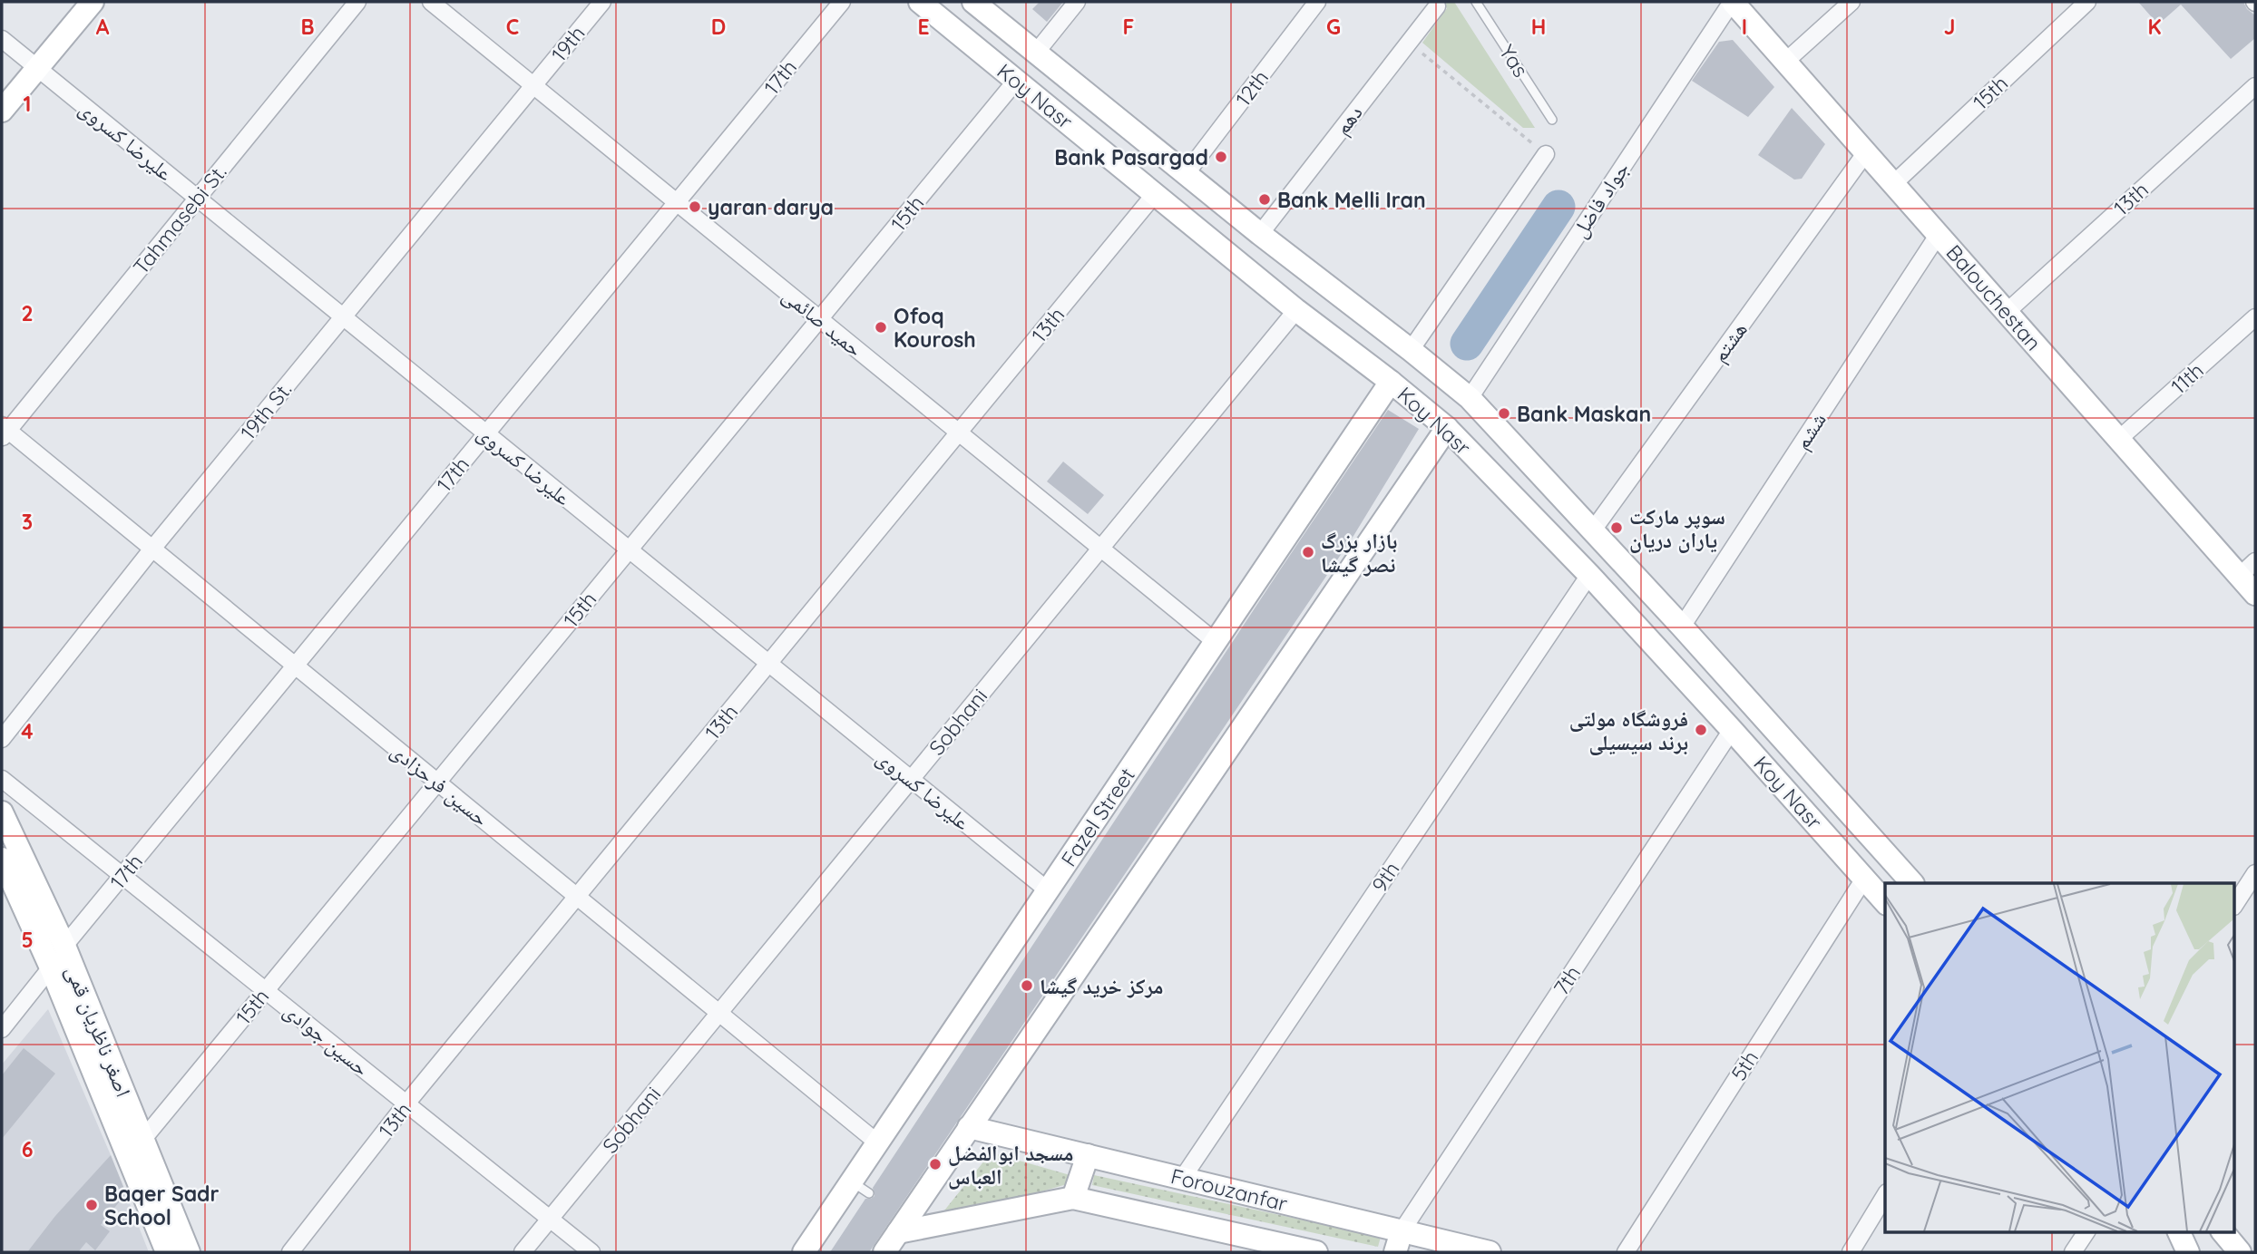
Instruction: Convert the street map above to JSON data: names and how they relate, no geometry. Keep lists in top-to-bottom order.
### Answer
{
  "streets": {
    "street": [
      "19th",
      "17th",
      "12th",
      "15th",
      "Koy Nasr",
      "دهم",
      "علیرضا کسروی",
      "13th",
      "جواد فاضل",
      "Tahmasebi St.",
      "Balouchestan",
      "حمید صائمی",
      "هشتم",
      "11th",
      "19th St.",
      "ششم",
      "Sobhani",
      "حسین فرحزادی",
      "Fazel Street",
      "9th",
      "7th",
      "اصغر ناظریان قمی",
      "حسین جوادی",
      "5th",
      "Forouzanfar"
    ],
    "lane": ["Yas"]
  },
  "crossings": [
    ["19th", "حمید صائمی"],
    ["19th", "19th St."],
    ["17th", "علیرضا کسروی"],
    ["17th", "حمید صائمی"],
    ["17th", "حسین فرحزادی"],
    ["17th", "اصغر ناظریان قمی"],
    ["17th", "حسین جوادی"],
    ["12th", "Koy Nasr"],
    ["15th", "Koy Nasr"],
    ["15th", "علیرضا کسروی"],
    ["15th", "Balouchestan"],
    ["15th", "حمید صائمی"],
    ["15th", "حسین فرحزادی"],
    ["15th", "اصغر ناظریان قمی"],
    ["15th", "حسین جوادی"],
    ["Koy Nasr", "دهم"],
    ["Koy Nasr", "13th"],
    ["Koy Nasr", "جواد فاضل"],
    ["Koy Nasr", "هشتم"],
    ["Koy Nasr", "ششم"],
    ["Koy Nasr", "Sobhani"],
    ["Koy Nasr", "Fazel Street"],
    ["Koy Nasr", "9th"],
    ["Koy Nasr", "7th"],
    ["Koy Nasr", "5th"],
    ["علیرضا کسروی", "13th"],
    ["علیرضا کسروی", "Tahmasebi St."],
    ["علیرضا کسروی", "19th St."],
    ["علیرضا کسروی", "Sobhani"],
    ["علیرضا کسروی", "Fazel Street"],
    ["13th", "Balouchestan"],
    ["13th", "حمید صائمی"],
    ["13th", "حسین فرحزادی"],
    ["13th", "حسین جوادی"],
    ["جواد فاضل", "Balouchestan"],
    ["Tahmasebi St.", "حسین فرحزادی"],
    ["Balouchestan", "هشتم"],
    ["Balouchestan", "11th"],
    ["Balouchestan", "ششم"],
    ["حمید صائمی", "19th St."],
    ["حمید صائمی", "Sobhani"],
    ["حمید صائمی", "Fazel Street"],
    ["19th St.", "حسین فرحزادی"],
    ["Sobhani", "حسین فرحزادی"],
    ["Sobhani", "حسین جوادی"],
    ["حسین فرحزادی", "Fazel Street"],
    ["9th", "Forouzanfar"],
    ["7th", "Forouzanfar"]
  ],
  "places": [
    "Bank Pasargad",
    "Bank Melli Iran",
    "yaran darya",
    "Ofoq Kourosh",
    "Bank Maskan",
    "سوپر مارکت یاران دریان",
    "بازار بزرگ نصر گیشا",
    "فروشگاه مولتی برند سیسیلی",
    "مرکز خرید گیشا",
    "مسجد ابوالفضل العباس",
    "Baqer Sadr School"
  ],
  "grid": {
    "columns": [
      "A",
      "B",
      "C",
      "D",
      "E",
      "F",
      "G",
      "H",
      "I",
      "J",
      "K"
    ],
    "rows": [
      "1",
      "2",
      "3",
      "4",
      "5",
      "6"
    ]
  }
}
